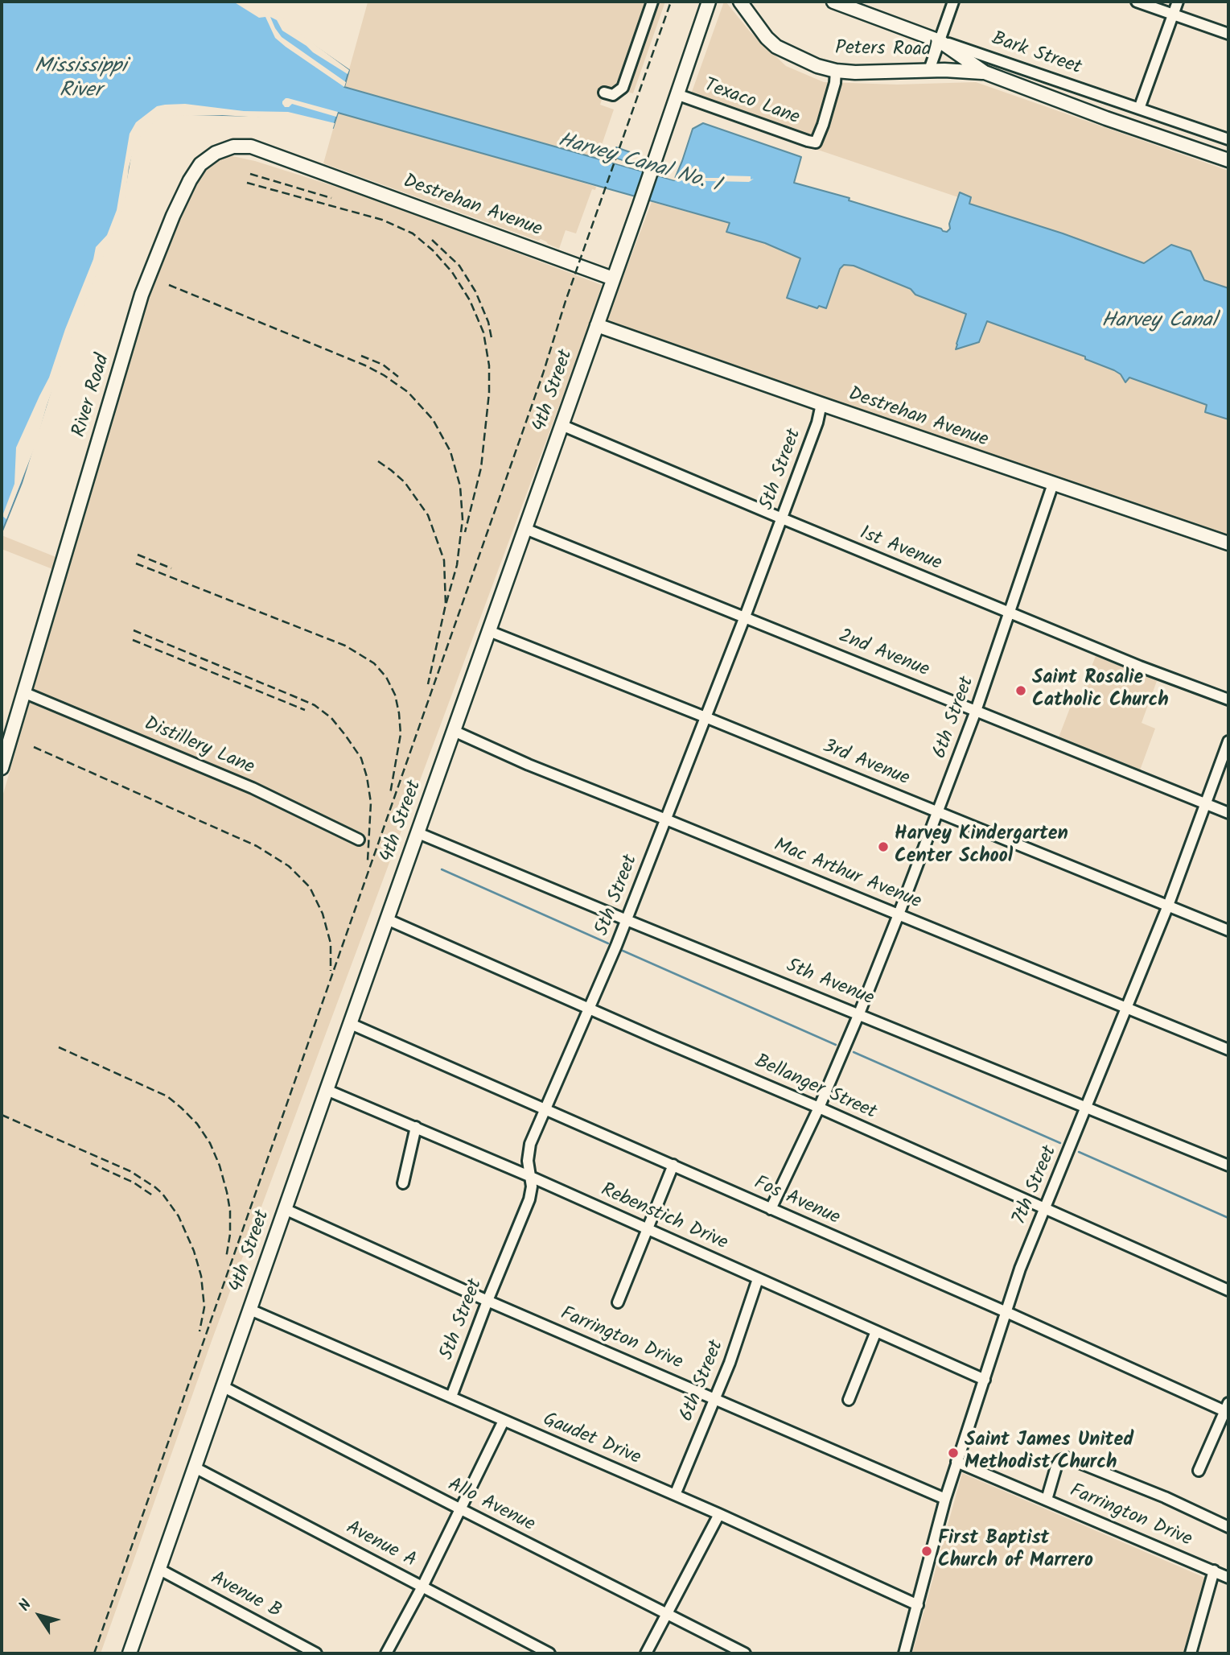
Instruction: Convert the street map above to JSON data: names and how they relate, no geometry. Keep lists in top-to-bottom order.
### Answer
{
  "streets": {
    "main road": [
      "Peters Road",
      "Bark Street",
      "Destrehan Avenue",
      "4th Street",
      "River Road"
    ],
    "street": [
      "Texaco Lane",
      "5th Street",
      "1st Avenue",
      "2nd Avenue",
      "6th Street",
      "Distillery Lane",
      "3rd Avenue",
      "Mac Arthur Avenue",
      "5th Avenue",
      "Bellanger Street",
      "7th Street",
      "Fos Avenue",
      "Rebenstich Drive",
      "Farrington Drive",
      "Gaudet Drive",
      "Allo Avenue",
      "Avenue A",
      "Avenue B"
    ]
  },
  "crossings": [
    ["Peters Road", "Bark Street"],
    ["Peters Road", "Texaco Lane"],
    ["Texaco Lane", "4th Street"],
    ["Destrehan Avenue", "4th Street"],
    ["Destrehan Avenue", "River Road"],
    ["Destrehan Avenue", "5th Street"],
    ["Destrehan Avenue", "6th Street"],
    ["4th Street", "1st Avenue"],
    ["4th Street", "2nd Avenue"],
    ["4th Street", "3rd Avenue"],
    ["4th Street", "Mac Arthur Avenue"],
    ["4th Street", "5th Avenue"],
    ["4th Street", "Bellanger Street"],
    ["4th Street", "Fos Avenue"],
    ["4th Street", "Rebenstich Drive"],
    ["4th Street", "Farrington Drive"],
    ["4th Street", "Gaudet Drive"],
    ["4th Street", "Allo Avenue"],
    ["4th Street", "Avenue A"],
    ["4th Street", "Avenue B"],
    ["River Road", "Distillery Lane"],
    ["5th Street", "1st Avenue"],
    ["5th Street", "2nd Avenue"],
    ["5th Street", "3rd Avenue"],
    ["5th Street", "Mac Arthur Avenue"],
    ["5th Street", "5th Avenue"],
    ["5th Street", "Bellanger Street"],
    ["5th Street", "Fos Avenue"],
    ["5th Street", "Rebenstich Drive"],
    ["5th Street", "Farrington Drive"],
    ["5th Street", "Gaudet Drive"],
    ["1st Avenue", "6th Street"],
    ["2nd Avenue", "6th Street"],
    ["2nd Avenue", "7th Street"],
    ["6th Street", "3rd Avenue"],
    ["6th Street", "Mac Arthur Avenue"],
    ["6th Street", "5th Avenue"],
    ["6th Street", "Bellanger Street"],
    ["6th Street", "Fos Avenue"],
    ["6th Street", "Rebenstich Drive"],
    ["6th Street", "Farrington Drive"],
    ["6th Street", "Gaudet Drive"],
    ["3rd Avenue", "7th Street"],
    ["Mac Arthur Avenue", "7th Street"],
    ["5th Avenue", "7th Street"],
    ["Bellanger Street", "7th Street"],
    ["7th Street", "Fos Avenue"],
    ["7th Street", "Rebenstich Drive"],
    ["7th Street", "Farrington Drive"],
    ["7th Street", "Gaudet Drive"]
  ],
  "water": ["Mississippi River", "Harvey Canal No. 1", "Harvey Canal"],
  "places": [
    "Saint Rosalie Catholic Church",
    "Harvey Kindergarten Center School",
    "Saint James United Methodist Church",
    "First Baptist Church of Marrero"
  ],
  "north": "top left"
}
